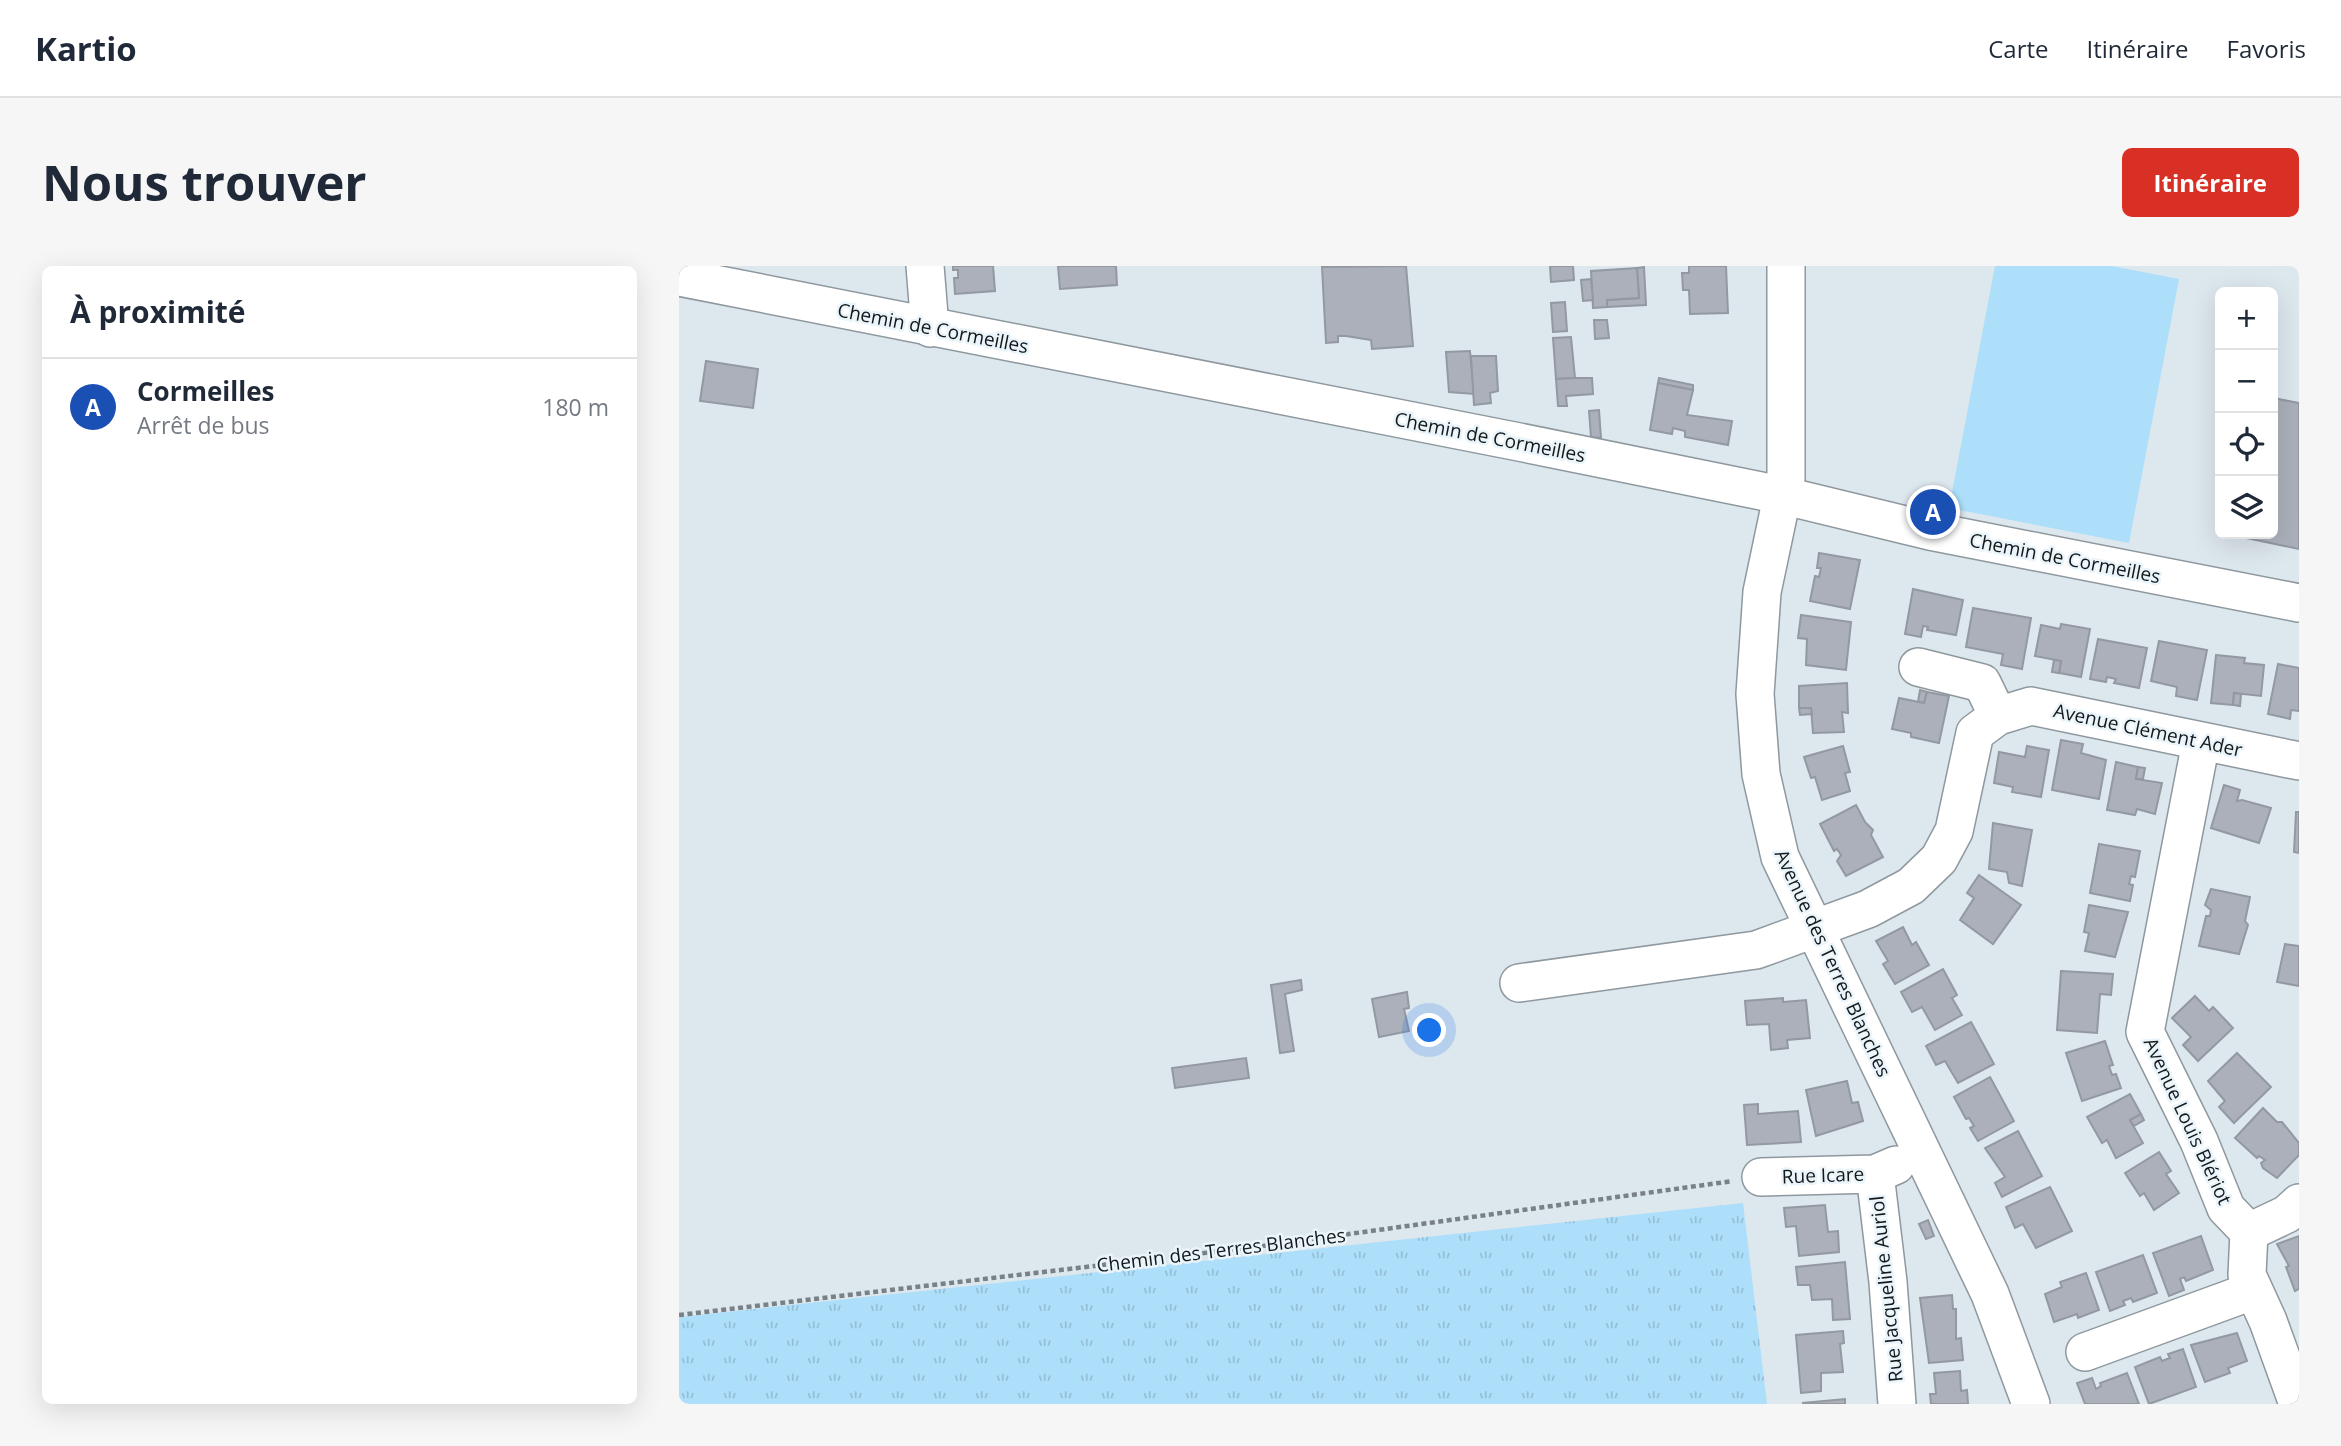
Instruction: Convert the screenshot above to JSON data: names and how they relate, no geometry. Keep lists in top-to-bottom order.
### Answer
{
  "streets": {
    "street": [
      "Chemin de Cormeilles",
      "Avenue Clément Ader",
      "Avenue des Terres Blanches",
      "Avenue Louis Blériot",
      "Rue Icare",
      "Rue Jacqueline Auriol"
    ],
    "path": ["Chemin des Terres Blanches"]
  },
  "crossings": [
    ["Chemin de Cormeilles", "Avenue des Terres Blanches"],
    ["Avenue Clément Ader", "Avenue des Terres Blanches"],
    ["Avenue Clément Ader", "Avenue Louis Blériot"],
    ["Avenue des Terres Blanches", "Rue Icare"],
    ["Rue Icare", "Chemin des Terres Blanches"],
    ["Rue Icare", "Rue Jacqueline Auriol"]
  ],
  "page": {
    "header": "Kartio",
    "nav": ["Carte", "Itinéraire", "Favoris"],
    "buttons": "Itinéraire",
    "title": "Nous trouver",
    "heading": "À proximité",
    "map_buttons": ["+", "−"],
    "list": [
      {
        "mark": "A",
        "name": "Cormeilles",
        "note": "Arrêt de bus",
        "value": "180 m"
      }
    ],
    "pins": "A"
  }
}
